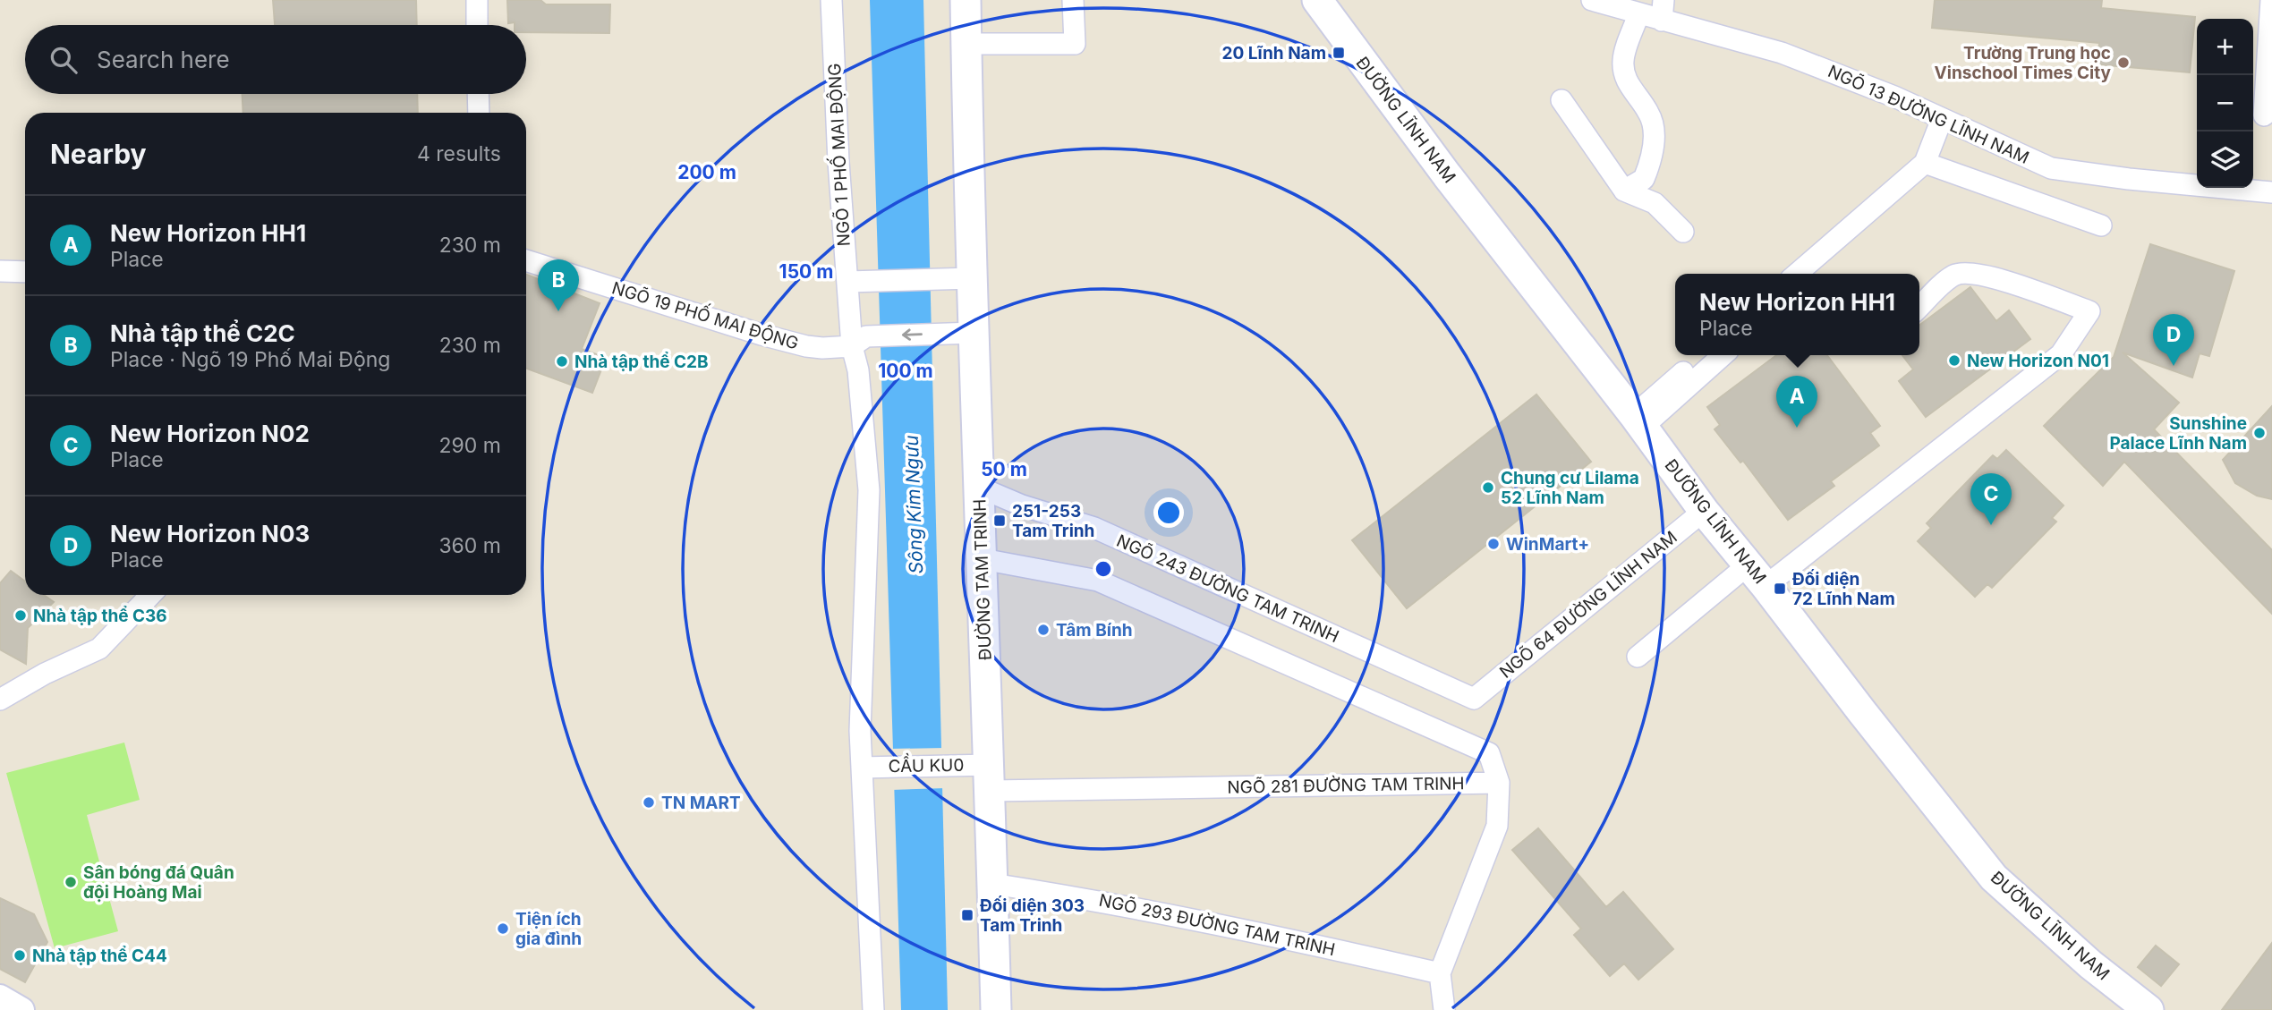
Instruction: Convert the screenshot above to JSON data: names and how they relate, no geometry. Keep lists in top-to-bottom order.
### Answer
{
  "streets": {
    "main road": ["ĐƯỜNG LĨNH NAM", "ĐƯỜNG TAM TRINH"],
    "street": [
      "NGÕ 13 ĐƯỜNG LĨNH NAM",
      "NGÕ 1 PHỐ MAI ĐỘNG",
      "NGÕ 19 PHỐ MAI ĐỘNG",
      "NGÕ 243 ĐƯỜNG TAM TRINH",
      "NGÕ 64 ĐƯỜNG LĨNH NAM",
      "CẦU KU0",
      "NGÕ 281 ĐƯỜNG TAM TRINH",
      "NGÕ 293 ĐƯỜNG TAM TRINH"
    ]
  },
  "crossings": [
    ["ĐƯỜNG LĨNH NAM", "NGÕ 64 ĐƯỜNG LĨNH NAM"],
    ["NGÕ 1 PHỐ MAI ĐỘNG", "NGÕ 19 PHỐ MAI ĐỘNG"],
    ["ĐƯỜNG TAM TRINH", "NGÕ 243 ĐƯỜNG TAM TRINH"],
    ["ĐƯỜNG TAM TRINH", "CẦU KU0"],
    ["ĐƯỜNG TAM TRINH", "NGÕ 281 ĐƯỜNG TAM TRINH"],
    ["ĐƯỜNG TAM TRINH", "NGÕ 293 ĐƯỜNG TAM TRINH"],
    ["NGÕ 243 ĐƯỜNG TAM TRINH", "NGÕ 64 ĐƯỜNG LĨNH NAM"],
    ["CẦU KU0", "NGÕ 281 ĐƯỜNG TAM TRINH"]
  ],
  "water": ["Sông Kim Ngưu"],
  "places": {
    "transit": [
      "20 Lĩnh Nam",
      "251-253 Tam Trinh",
      "Đối diện 72 Lĩnh Nam",
      "Đối diện 303 Tam Trinh"
    ],
    "other": [
      "Trường Trung học Vinschool Times City",
      "New Horizon N01",
      "Nhà tập thể C2B",
      "Sunshine Palace Lĩnh Nam",
      "Chung cư Lilama 52 Lĩnh Nam",
      "WinMart+",
      "Nhà tập thể C36",
      "Tâm Bính",
      "TN MART",
      "Sân bóng đá Quân đội Hoàng Mai",
      "Tiện ích gia đình",
      "Nhà tập thể C44"
    ]
  },
  "page": {
    "map_buttons": ["+", "−"],
    "search": "Search here",
    "heading": ["Nearby", "4 results"],
    "list": [
      {
        "mark": "A",
        "name": "New Horizon HH1",
        "note": "Place",
        "value": "230 m"
      },
      {
        "mark": "B",
        "name": "Nhà tập thể C2C",
        "note": "Place · Ngõ 19 Phố Mai Động",
        "value": "230 m"
      },
      {
        "mark": "C",
        "name": "New Horizon N02",
        "note": "Place",
        "value": "290 m"
      },
      {
        "mark": "D",
        "name": "New Horizon N03",
        "note": "Place",
        "value": "360 m"
      }
    ],
    "pins": [
      "B",
      "D",
      "A",
      "C"
    ],
    "popup": ["New Horizon HH1", "Place"]
  },
  "rings": [
    "200 m",
    "150 m",
    "100 m",
    "50 m"
  ]
}
